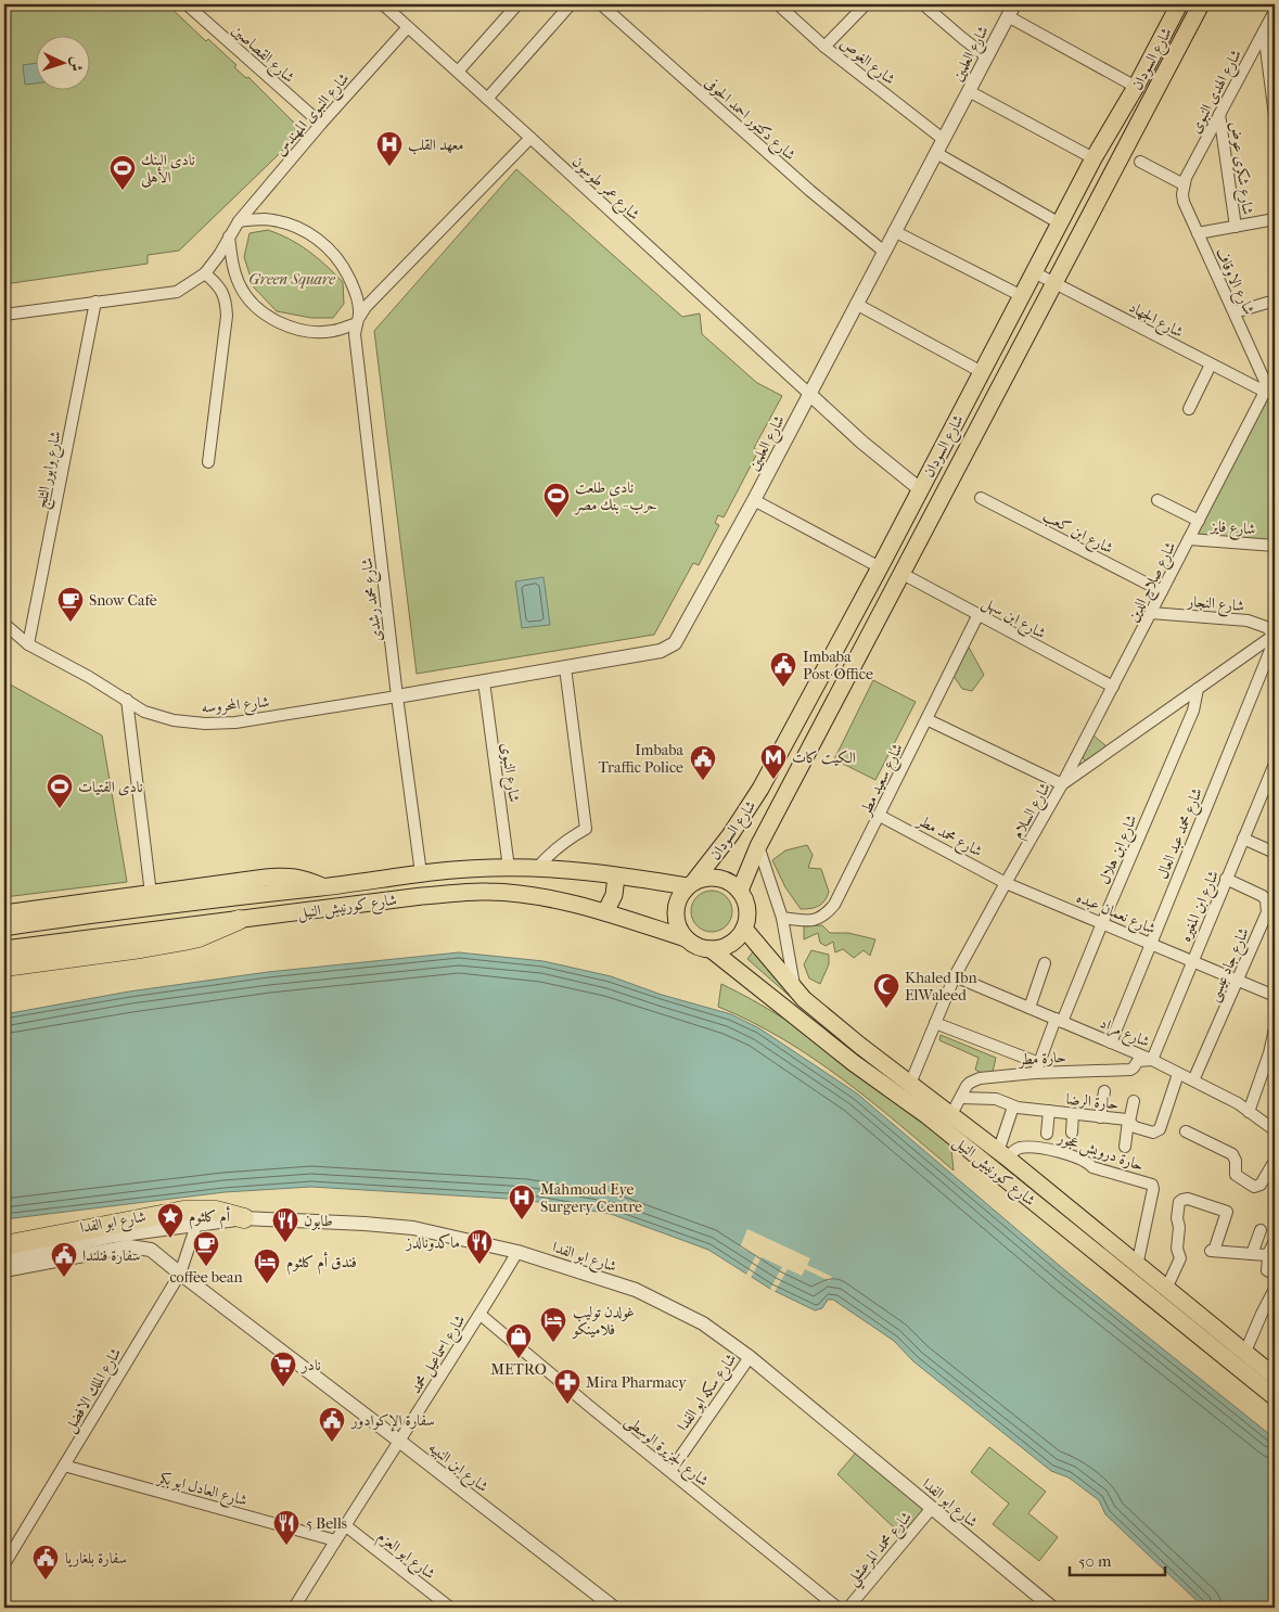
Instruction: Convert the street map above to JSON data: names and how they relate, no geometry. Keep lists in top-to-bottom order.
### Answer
{
  "streets": {
    "main road": ["شارع السودان", "شارع كورنيش النيل"],
    "street": [
      "شارع القصاصين",
      "شارع العلمين",
      "شارع الغوص",
      "شارع الهدى النبوى",
      "شارع النبوى المهندس",
      "شارع دكتور احمد الحوفى",
      "شارع شكرى عوض",
      "شارع عمر طوسون",
      "شارع الاوقاف",
      "شارع الجهاد",
      "شارع وابور الثلج",
      "شارع فايز",
      "شارع ابن كعب",
      "شارع صلاح الدين",
      "شارع محمد رشدى",
      "شارع النجار",
      "شارع ابن سهل",
      "شارع المحروسه",
      "شارع النبوى",
      "شارع سعيد مطر",
      "شارع السلام",
      "شارع محمد عبد العال",
      "شارع محمد مطر",
      "شارع ابن هلال",
      "شارع ابن المغيره",
      "شارع نعمان عبده",
      "شارع جاد عيسى",
      "شارع مراد",
      "حارة مطر",
      "حارة الرضا",
      "حارة درويش عجور",
      "شارع ابو الفدا",
      "شارع اسماعيل محمد",
      "شارع الملك الافضل",
      "شارع سكه ابو الفدا",
      "شارع الجزيرة الوسطى",
      "شارع ابن النبيه",
      "شارع العادل ابو بكر",
      "شارع محمد المرعشلي",
      "شارع ابو العزم"
    ]
  },
  "crossings": [
    ["شارع القصاصين", "شارع النبوى المهندس"],
    ["شارع العلمين", "شارع الغوص"],
    ["شارع العلمين", "شارع دكتور احمد الحوفى"],
    ["شارع العلمين", "شارع عمر طوسون"],
    ["شارع العلمين", "شارع محمد رشدى"],
    ["شارع العلمين", "شارع المحروسه"],
    ["شارع العلمين", "شارع النبوى"],
    ["شارع السودان", "شارع الجهاد"],
    ["شارع السودان", "شارع ابن سهل"],
    ["شارع السودان", "شارع كورنيش النيل"],
    ["شارع الهدى النبوى", "شارع شكرى عوض"],
    ["شارع الهدى النبوى", "شارع الاوقاف"],
    ["شارع النبوى المهندس", "شارع عمر طوسون"],
    ["شارع النبوى المهندس", "شارع محمد رشدى"],
    ["شارع الاوقاف", "شارع الجهاد"],
    ["شارع الاوقاف", "شارع صلاح الدين"],
    ["شارع الجهاد", "شارع صلاح الدين"],
    ["شارع وابور الثلج", "شارع المحروسه"],
    ["شارع فايز", "شارع صلاح الدين"],
    ["شارع ابن كعب", "شارع صلاح الدين"],
    ["شارع صلاح الدين", "شارع النجار"],
    ["شارع صلاح الدين", "شارع ابن سهل"],
    ["شارع صلاح الدين", "شارع السلام"],
    ["شارع محمد رشدى", "شارع المحروسه"],
    ["شارع محمد رشدى", "شارع كورنيش النيل"],
    ["شارع النجار", "شارع السلام"],
    ["شارع النجار", "شارع محمد عبد العال"],
    ["شارع ابن سهل", "شارع سعيد مطر"],
    ["شارع النبوى", "شارع كورنيش النيل"],
    ["شارع سعيد مطر", "شارع محمد مطر"],
    ["شارع السلام", "شارع محمد عبد العال"],
    ["شارع السلام", "شارع محمد مطر"],
    ["شارع السلام", "شارع ابن هلال"],
    ["شارع السلام", "شارع كورنيش النيل"],
    ["شارع السلام", "شارع نعمان عبده"],
    ["شارع السلام", "شارع مراد"],
    ["شارع محمد عبد العال", "شارع نعمان عبده"],
    ["شارع محمد عبد العال", "شارع مراد"],
    ["شارع محمد مطر", "شارع نعمان عبده"],
    ["شارع ابن هلال", "شارع نعمان عبده"],
    ["شارع ابن هلال", "شارع مراد"],
    ["شارع ابن هلال", "حارة مطر"],
    ["شارع كورنيش النيل", "حارة مطر"],
    ["شارع كورنيش النيل", "حارة درويش عجور"],
    ["شارع ابن المغيره", "شارع نعمان عبده"],
    ["شارع ابن المغيره", "شارع جاد عيسى"],
    ["شارع ابن المغيره", "شارع مراد"],
    ["شارع ابن المغيره", "حارة مطر"],
    ["شارع نعمان عبده", "شارع جاد عيسى"],
    ["شارع جاد عيسى", "شارع مراد"],
    ["شارع مراد", "حارة مطر"],
    ["شارع مراد", "حارة الرضا"],
    ["حارة مطر", "حارة الرضا"],
    ["شارع ابو الفدا", "شارع اسماعيل محمد"],
    ["شارع ابو الفدا", "شارع الملك الافضل"],
    ["شارع ابو الفدا", "شارع سكه ابو الفدا"],
    ["شارع ابو الفدا", "شارع ابن النبيه"],
    ["شارع ابو الفدا", "شارع محمد المرعشلي"],
    ["شارع اسماعيل محمد", "شارع الجزيرة الوسطى"],
    ["شارع اسماعيل محمد", "شارع ابن النبيه"],
    ["شارع اسماعيل محمد", "شارع العادل ابو بكر"],
    ["شارع اسماعيل محمد", "شارع ابو العزم"],
    ["شارع الملك الافضل", "شارع ابن النبيه"],
    ["شارع الملك الافضل", "شارع العادل ابو بكر"],
    ["شارع سكه ابو الفدا", "شارع الجزيرة الوسطى"]
  ],
  "parks": ["Green Square"],
  "places": {
    "hospital": ["معهد القلب", "Mahmoud Eye Surgery Centre"],
    "sports": ["نادى البنك الأهلى", "نادى طلعت حرب - بنك مصر", "نادى الفتيات"],
    "cafe": ["Snow Cafe", "coffee bean"],
    "public building": [
      "Imbaba Post Office",
      "Imbaba Traffic Police",
      "سفارة فنلندا",
      "سفارة الإكوادور",
      "سفارة بلغاريا"
    ],
    "metro station": ["الکيت کات"],
    "mosque": ["Khaled Ibn ElWaleed"],
    "place": ["أم كلثوم"],
    "restaurant": ["طابون", "ماكدونالدز", "5 Bells"],
    "hotel": ["فندق أم كلثوم", "غولدن توليب فلامينكو"],
    "shop": ["METRO"],
    "supermarket": ["نادر"],
    "pharmacy": ["Mira Pharmacy"]
  },
  "scale_bar": "50 m",
  "north": "right"
}
